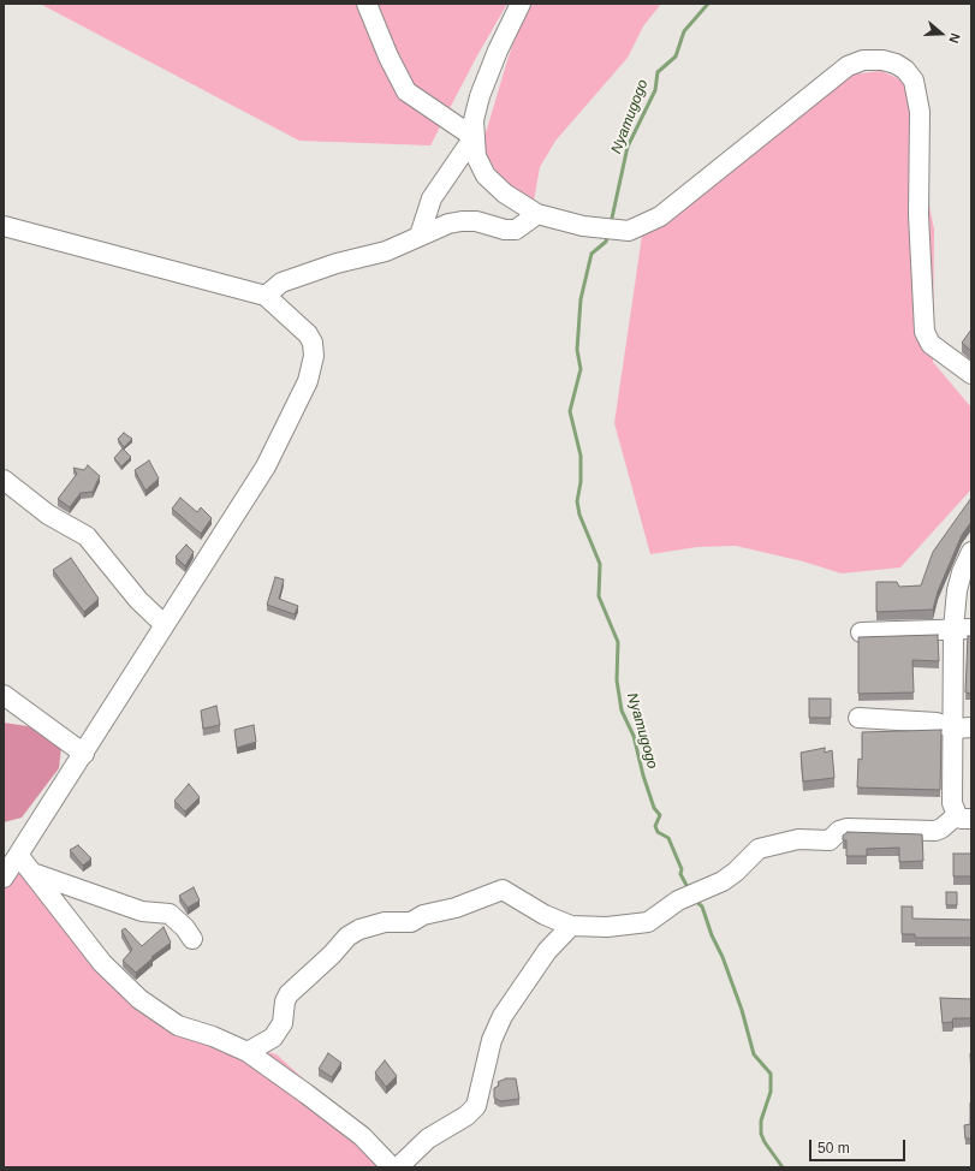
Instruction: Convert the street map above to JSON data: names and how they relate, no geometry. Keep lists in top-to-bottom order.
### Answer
{
  "water": ["Nyamugogo"],
  "scale_bar": "50 m",
  "north": "right"
}
